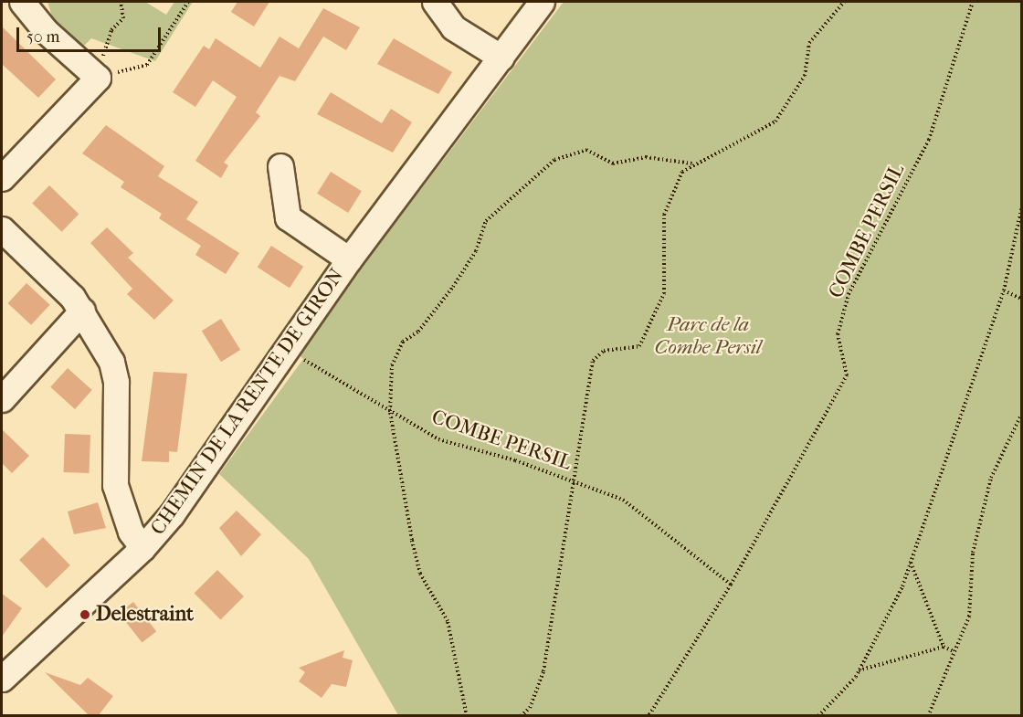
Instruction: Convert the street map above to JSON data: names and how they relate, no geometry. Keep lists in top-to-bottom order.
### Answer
{
  "streets": {
    "street": ["CHEMIN DE LA RENTE DE GIRON"],
    "path": ["COMBE PERSIL"]
  },
  "crossings": [
    ["COMBE PERSIL", "CHEMIN DE LA RENTE DE GIRON"]
  ],
  "parks": ["Parc de la Combe Persil"],
  "places": ["Delestraint"],
  "scale_bar": "50 m"
}
